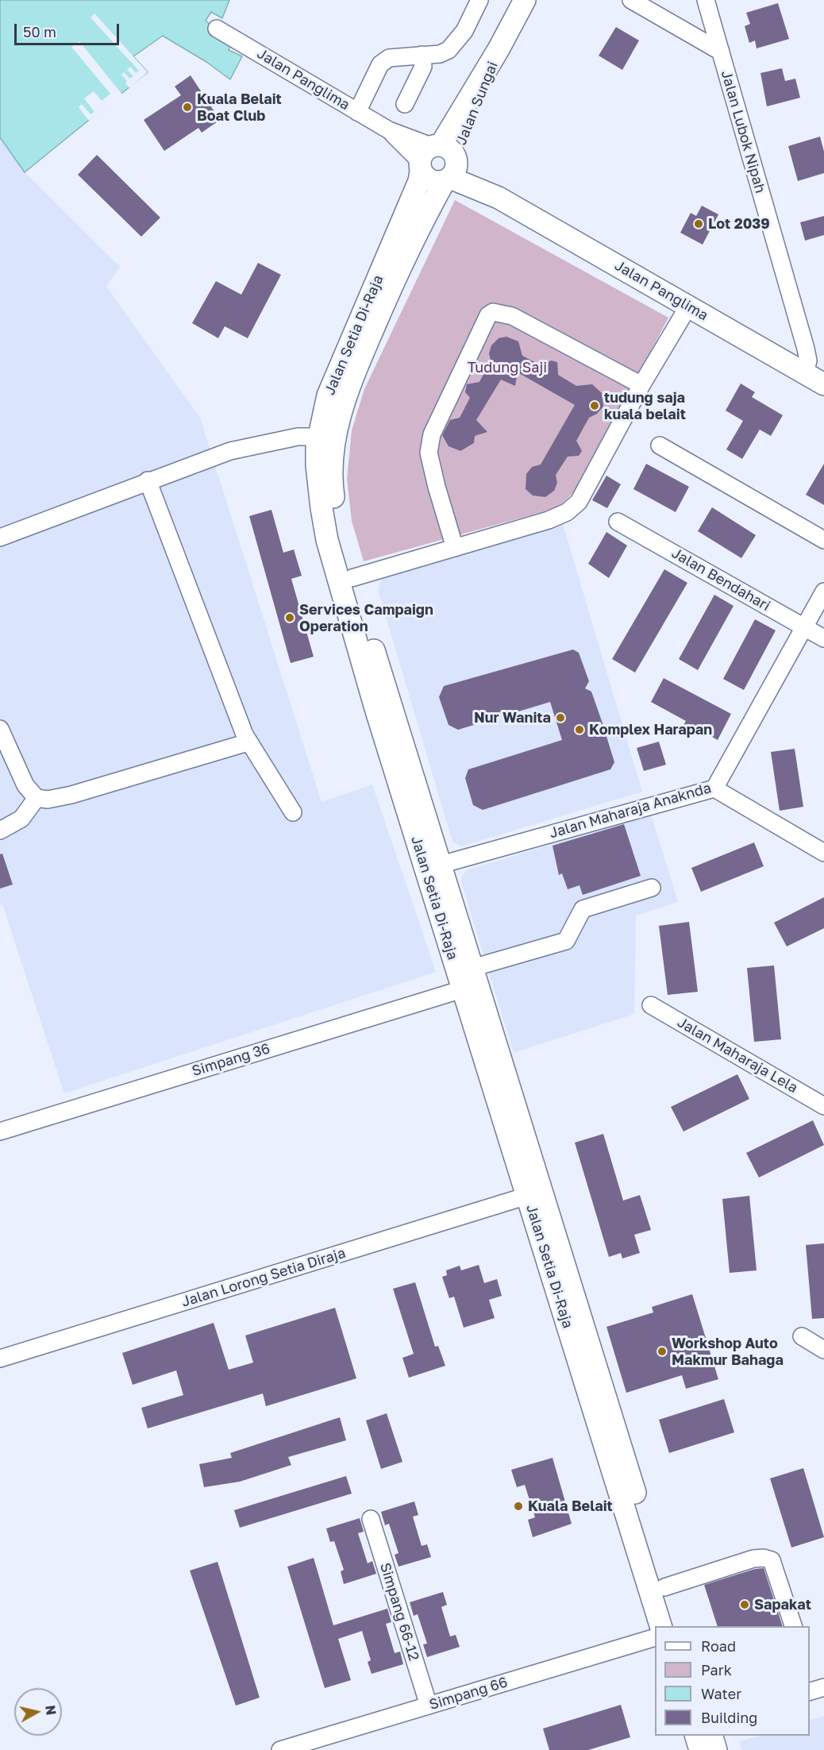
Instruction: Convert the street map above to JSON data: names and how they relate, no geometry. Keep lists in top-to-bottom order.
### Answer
{
  "streets": {
    "main road": ["Jalan Panglima", "Jalan Sungai", "Jalan Setia Di-Raja"],
    "street": [
      "Jalan Lubok Nipah",
      "Jalan Bendahari",
      "Jalan Maharaja Anaknda",
      "Jalan Maharaja Lela",
      "Simpang 36",
      "Jalan Lorong Setia Diraja",
      "Simpang 66-12",
      "Simpang 66"
    ]
  },
  "crossings": [
    ["Jalan Panglima", "Jalan Sungai"],
    ["Jalan Panglima", "Jalan Lubok Nipah"],
    ["Jalan Panglima", "Jalan Setia Di-Raja"],
    ["Jalan Sungai", "Jalan Setia Di-Raja"],
    ["Jalan Setia Di-Raja", "Jalan Maharaja Anaknda"],
    ["Jalan Setia Di-Raja", "Simpang 36"],
    ["Jalan Setia Di-Raja", "Jalan Lorong Setia Diraja"],
    ["Jalan Bendahari", "Jalan Maharaja Anaknda"],
    ["Simpang 66-12", "Simpang 66"]
  ],
  "parks": ["Tudung Saji"],
  "places": [
    "Kuala Belait Boat Club",
    "Lot 2039",
    "tudung saja kuala belait",
    "Services Campaign Operation",
    "Nur Wanita",
    "Komplex Harapan",
    "Workshop Auto Makmur Bahaga",
    "Kuala Belait",
    "Sapakat"
  ],
  "legend": [
    "Road",
    "Park",
    "Water",
    "Building"
  ],
  "scale_bar": "50 m",
  "north": "right"
}
